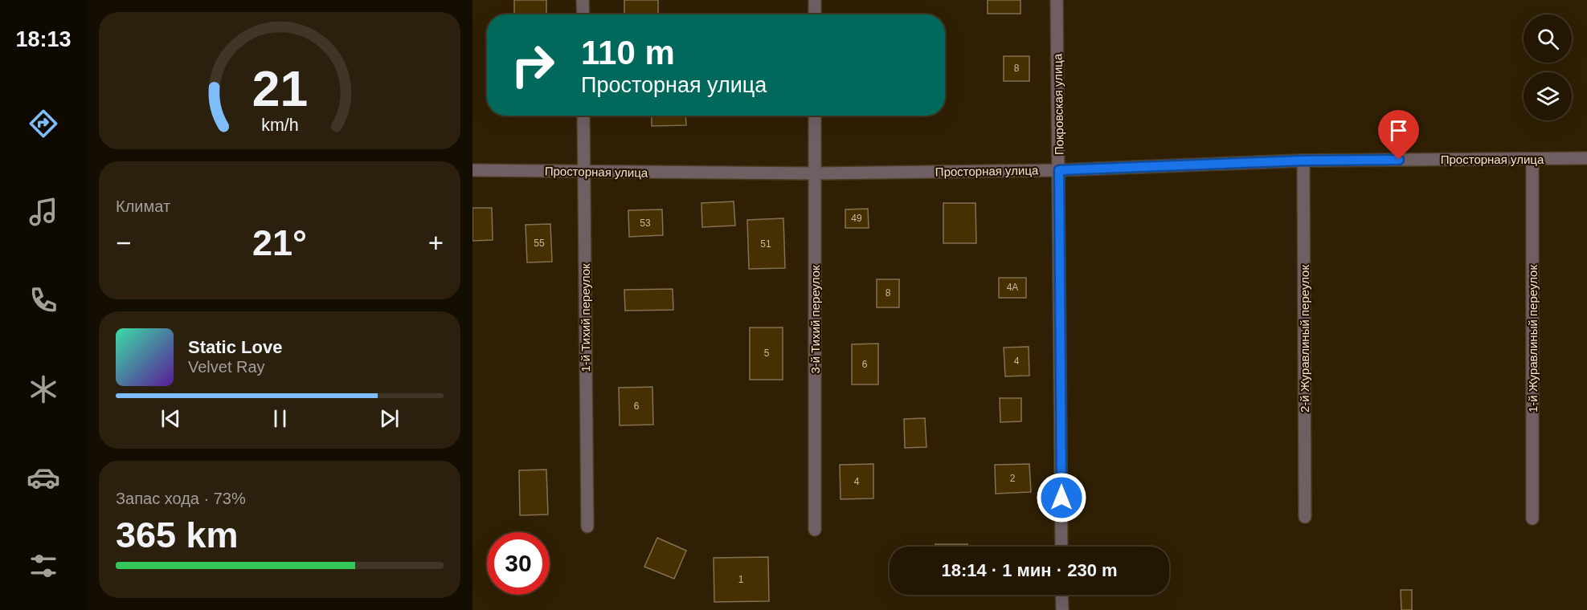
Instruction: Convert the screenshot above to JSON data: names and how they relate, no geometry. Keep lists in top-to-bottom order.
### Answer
{
  "streets": {
    "street": [
      "Покровская улица",
      "Просторная улица",
      "1-й Тихий переулок",
      "3-й Тихий переулок",
      "2-й Журавлиный переулок",
      "1-й Журавлиный переулок"
    ]
  },
  "crossings": [
    ["Покровская улица", "Просторная улица"],
    ["Просторная улица", "1-й Тихий переулок"],
    ["Просторная улица", "3-й Тихий переулок"],
    ["Просторная улица", "2-й Журавлиный переулок"],
    ["Просторная улица", "1-й Журавлиный переулок"]
  ],
  "house_numbers": [
    "8",
    "49",
    "53",
    "55",
    "51",
    "4А",
    "8",
    "5",
    "4",
    "6",
    "6",
    "2",
    "4",
    "1"
  ],
  "page": {
    "tabs": "18:13",
    "turn": ["110 m", "Просторная улица"],
    "tile": [
      "Климат",
      ["Запас хода · 73%", "365 km"]
    ],
    "heat": ["−", "21°", "+"],
    "song": ["Static Love", "Velvet Ray"],
    "limit": "30",
    "trip": "18:14 · 1 мин · 230 m",
    "gauge": ["21", "km/h"]
  }
}
